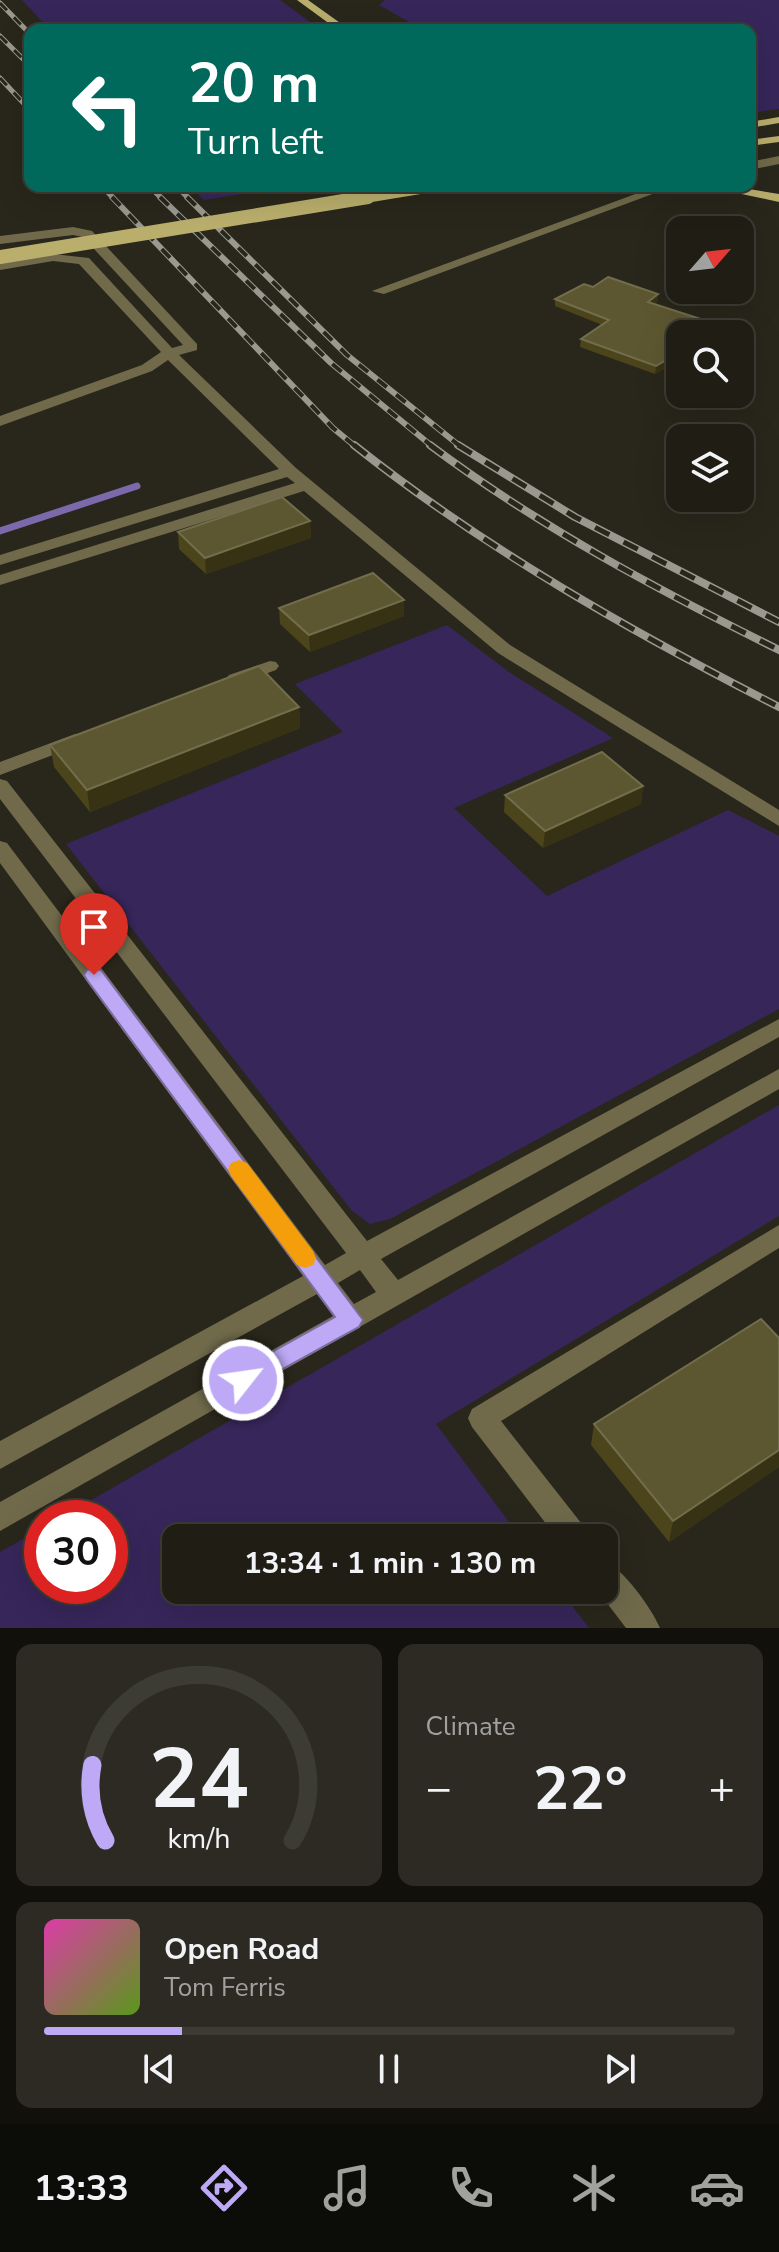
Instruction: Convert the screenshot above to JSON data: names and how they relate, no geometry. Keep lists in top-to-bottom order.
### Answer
{
  "north": "top right",
  "page": {
    "turn": ["20 m", "Turn left"],
    "limit": "30",
    "trip": "13:34 · 1 min · 130 m",
    "tile": "Climate",
    "heat": ["−", "22°", "+"],
    "song": ["Open Road", "Tom Ferris"],
    "tabs": "13:33",
    "gauge": ["24", "km/h"]
  }
}
